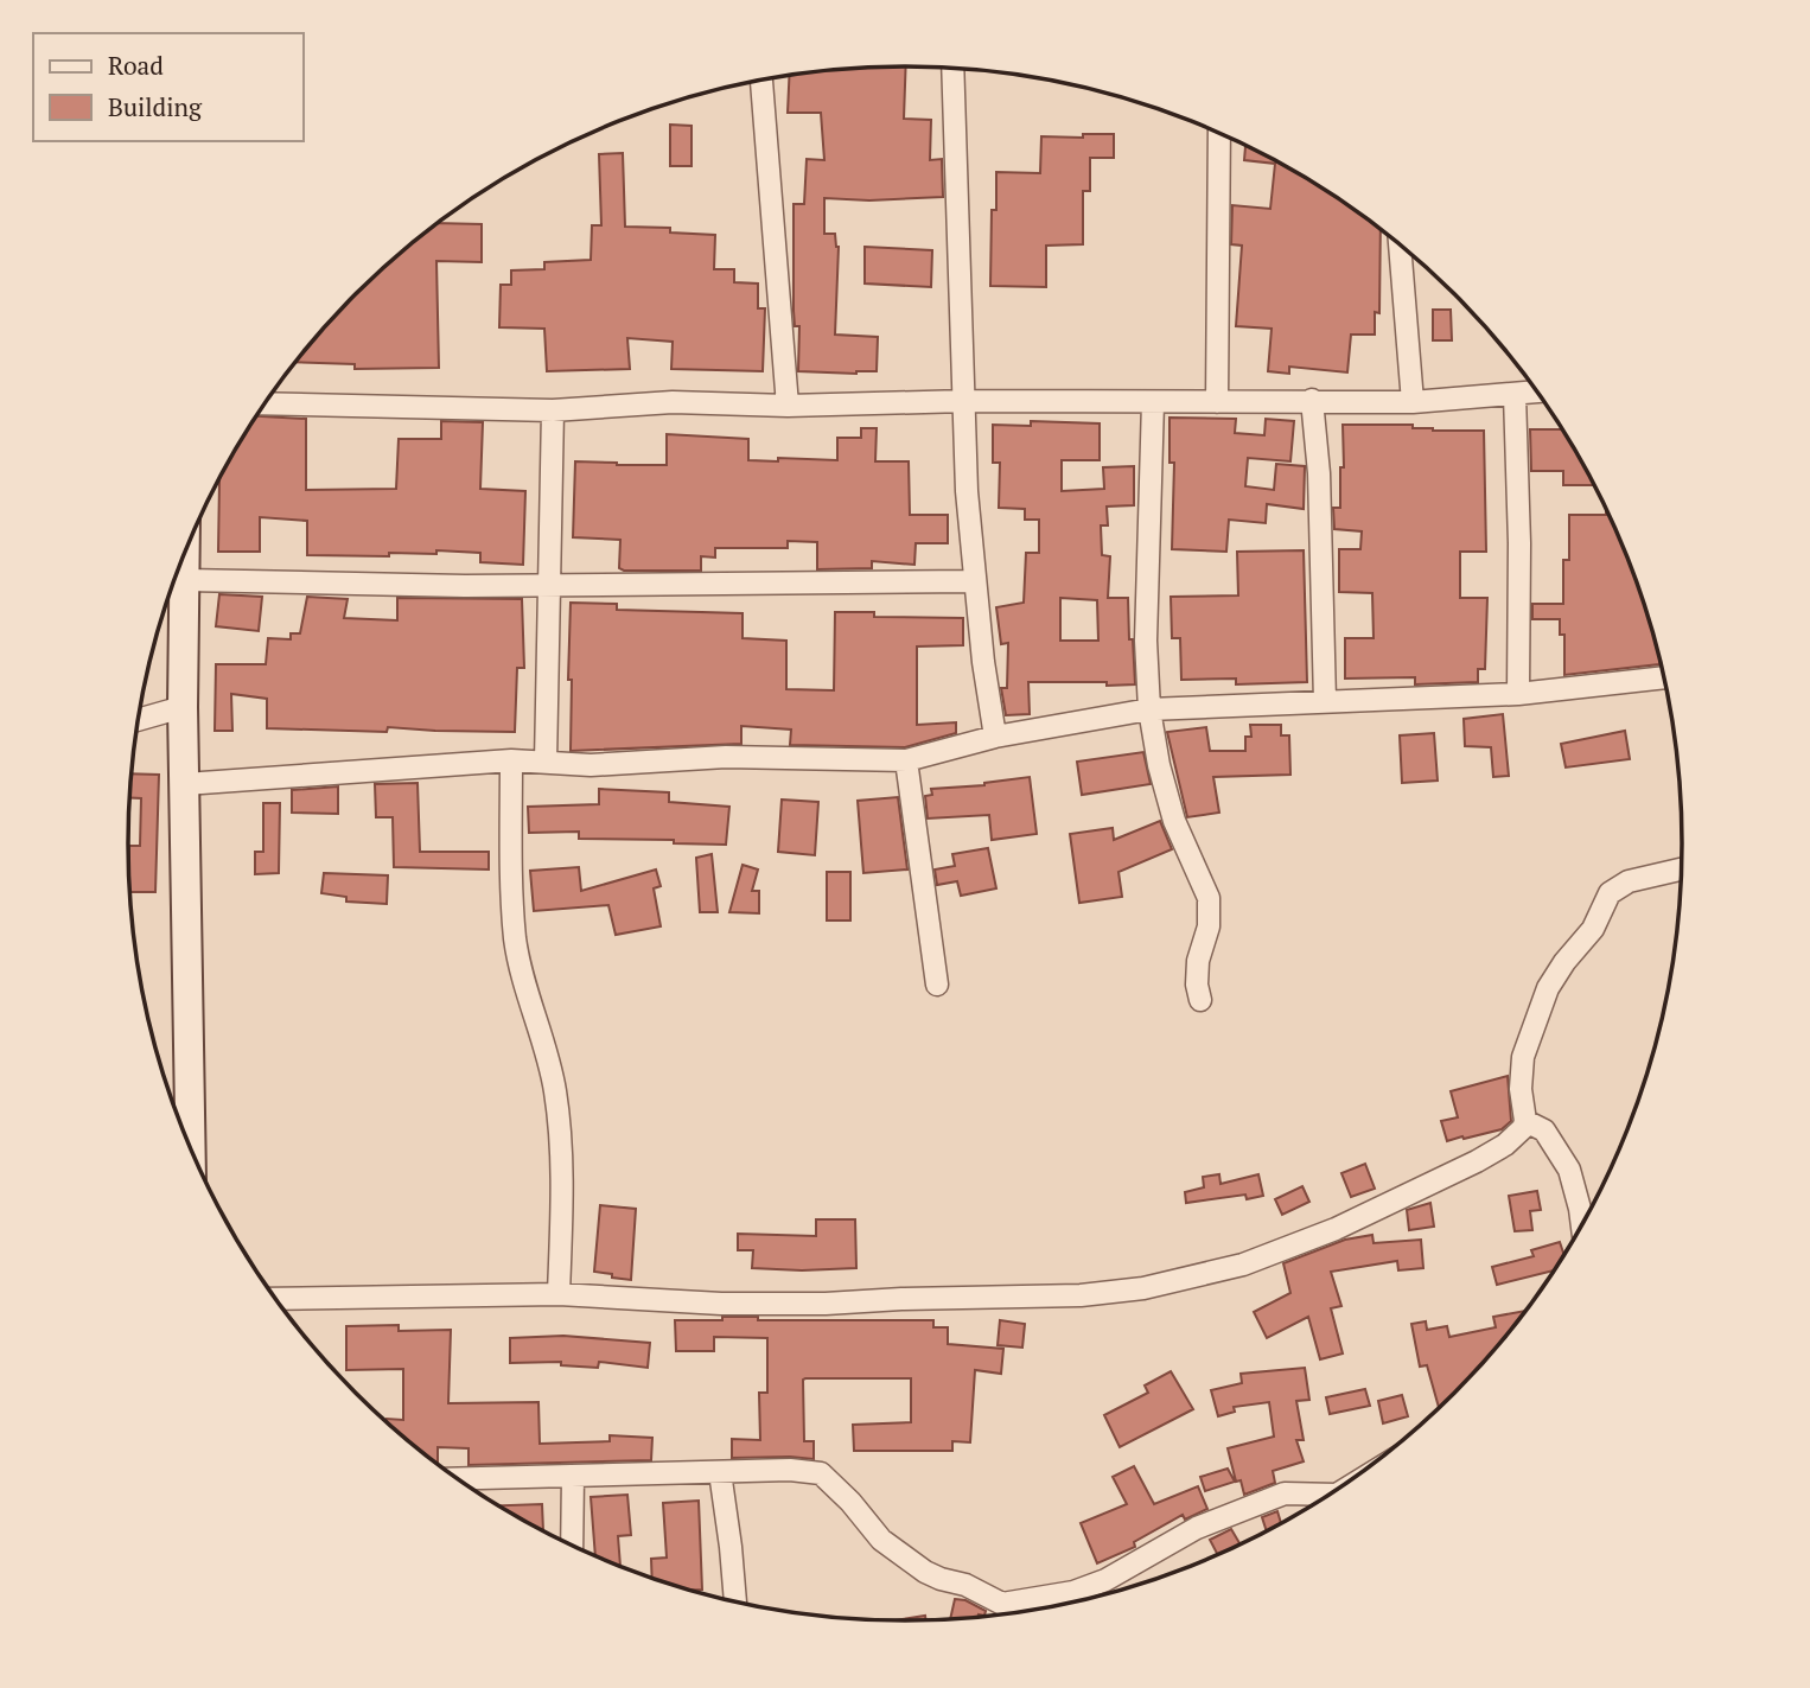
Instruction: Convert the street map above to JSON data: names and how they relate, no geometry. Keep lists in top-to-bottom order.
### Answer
{
  "legend": ["Road", "Building"]
}
